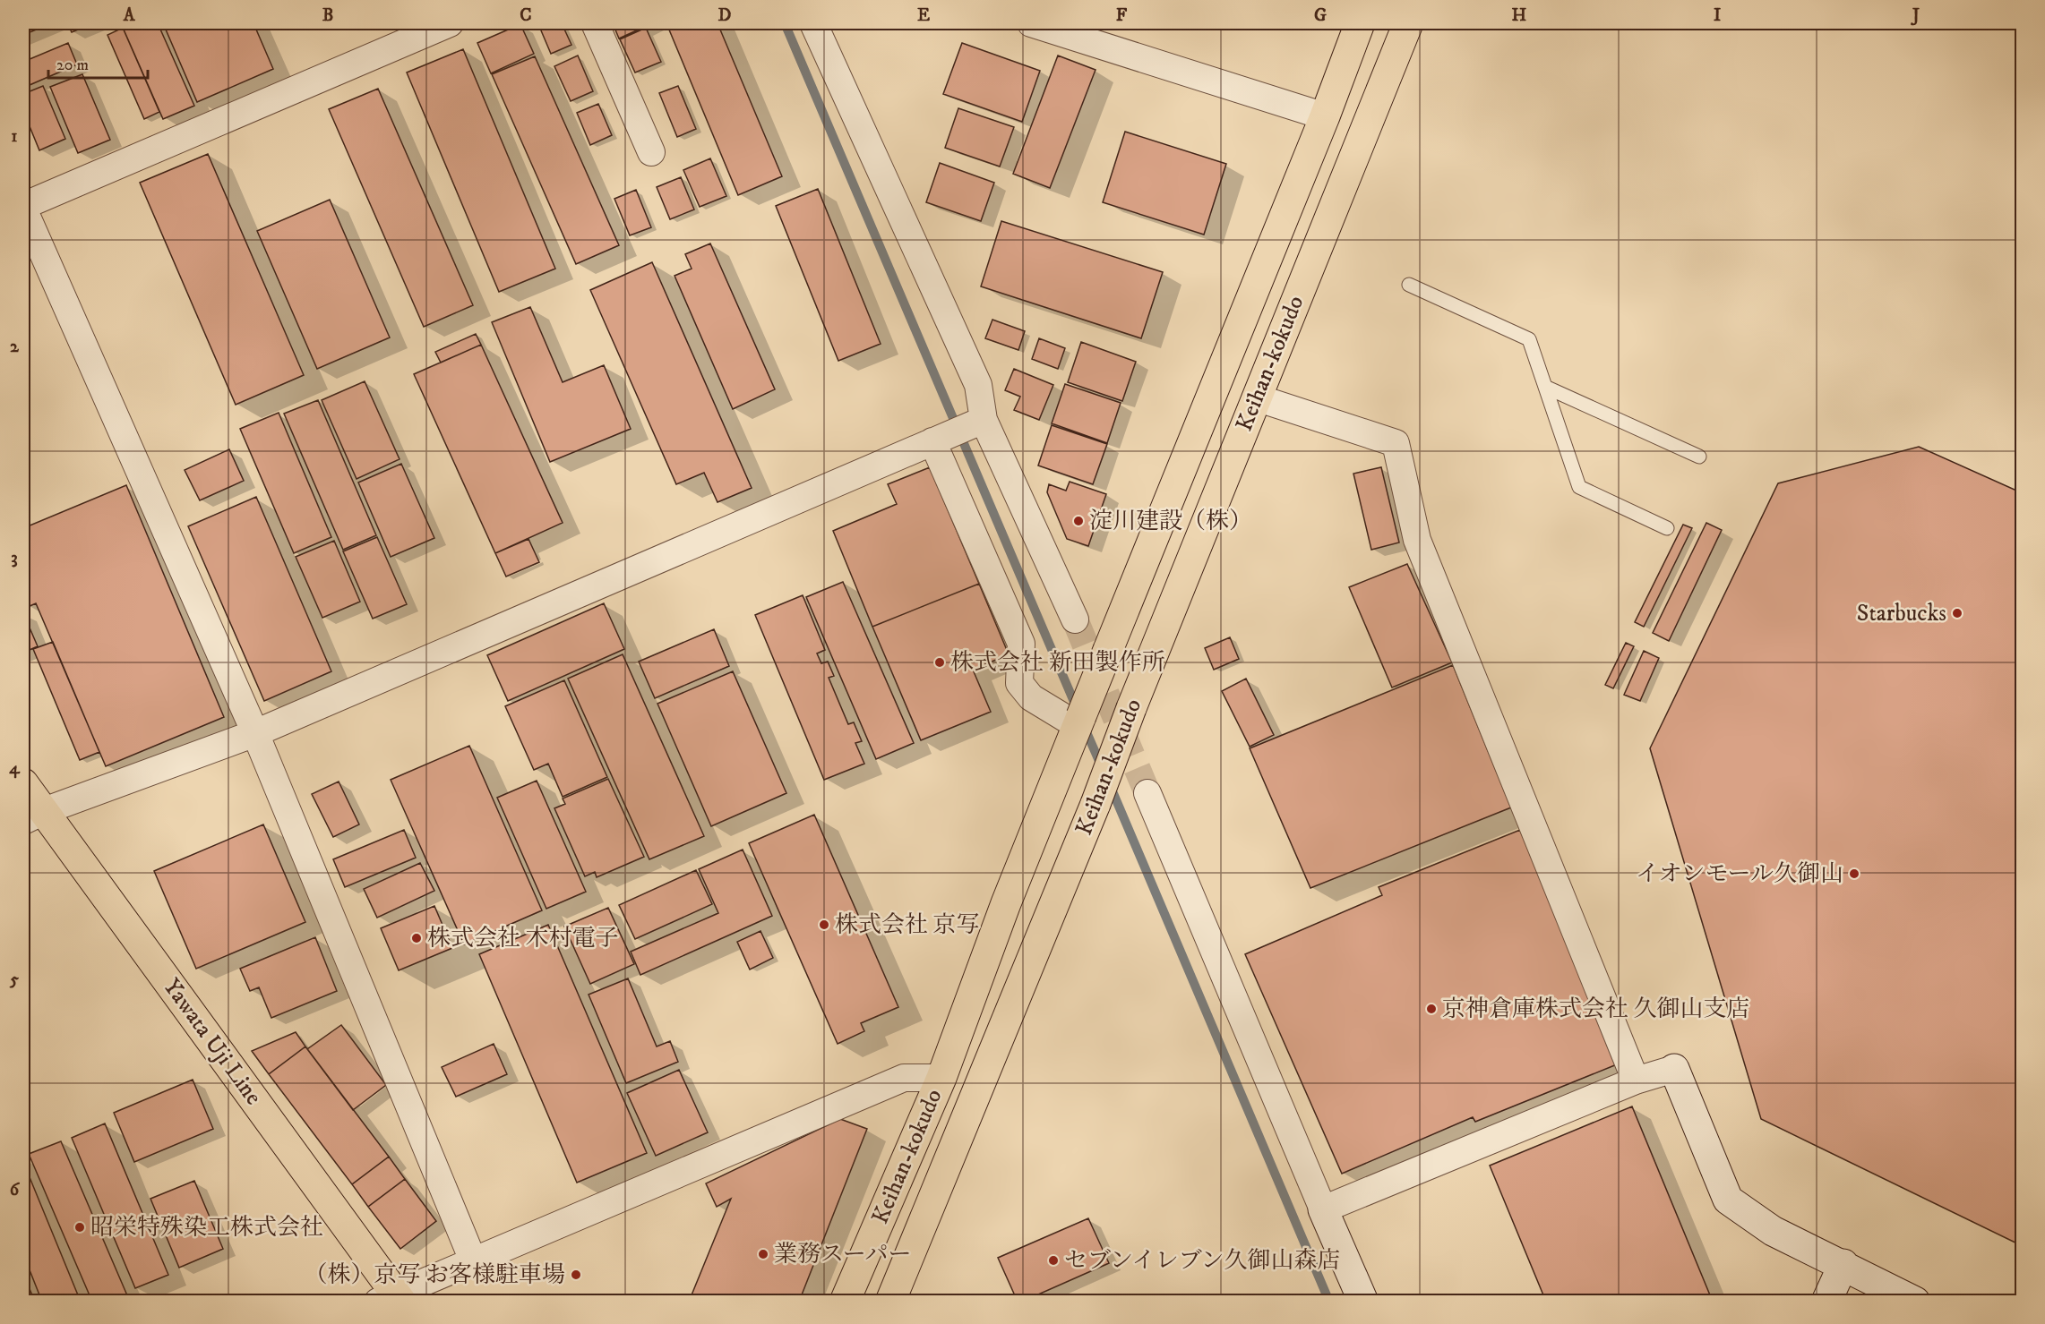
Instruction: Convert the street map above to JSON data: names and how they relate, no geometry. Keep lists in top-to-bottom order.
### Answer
{
  "streets": {
    "main road": ["Keihan-kokudo", "Yawata Uji Line"]
  },
  "places": [
    "淀川建設（株）",
    "Starbucks",
    "株式会社 新田製作所",
    "イオンモール久御山",
    "株式会社 京写",
    "株式会社 木村電子",
    "京神倉庫株式会社 久御山支店",
    "昭栄特殊染工株式会社",
    "業務スーパー",
    "セブンイレブン久御山森店",
    "（株）京写 お客様駐車場"
  ],
  "scale_bar": "20 m",
  "grid": {
    "columns": [
      "A",
      "B",
      "C",
      "D",
      "E",
      "F",
      "G",
      "H",
      "I",
      "J"
    ],
    "rows": [
      "1",
      "2",
      "3",
      "4",
      "5",
      "6"
    ]
  }
}
